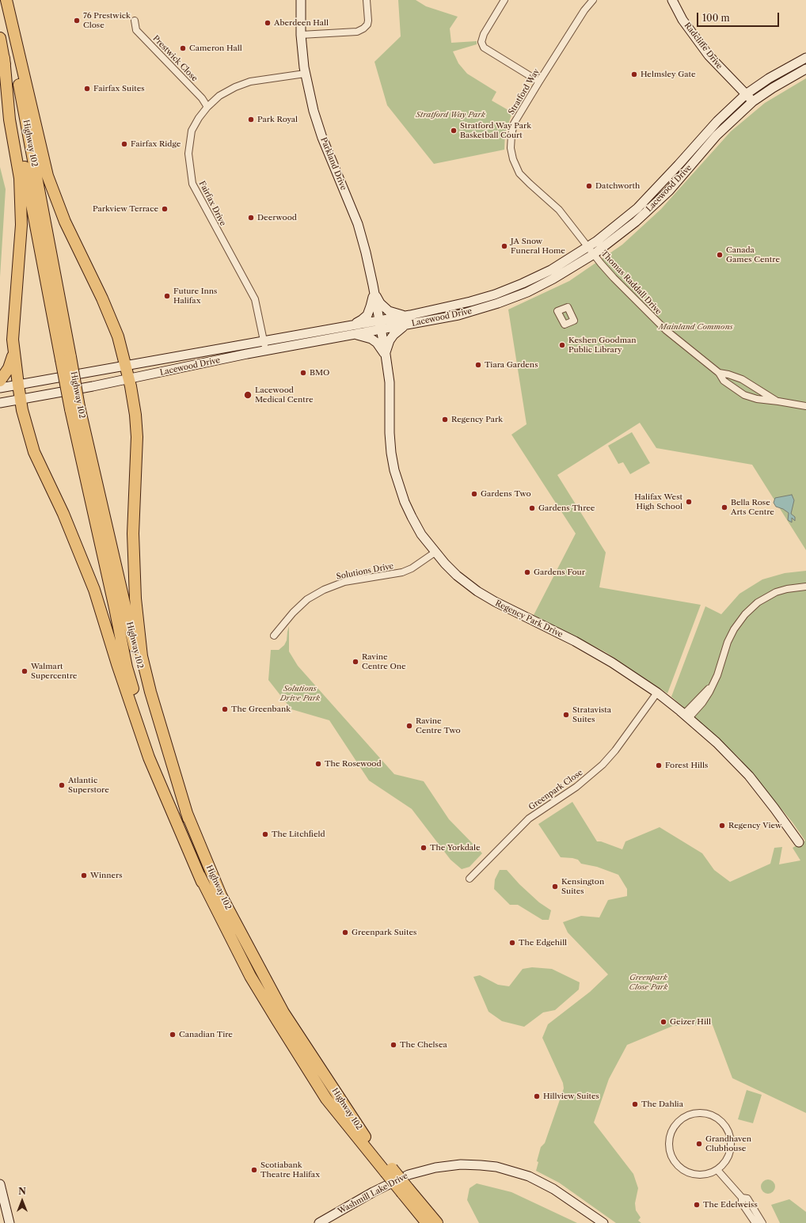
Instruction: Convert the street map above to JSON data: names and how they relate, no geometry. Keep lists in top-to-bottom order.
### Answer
{
  "streets": {
    "highway": ["Highway 102"],
    "main road": [
      "Radcliffe Drive",
      "Parkland Drive",
      "Lacewood Drive",
      "Regency Park Drive",
      "Washmill Lake Drive"
    ],
    "street": [
      "Prestwick Close",
      "Stratford Way",
      "Fairfax Drive",
      "Thomas Raddall Drive",
      "Solutions Drive",
      "Greenpark Close"
    ]
  },
  "crossings": [
    ["Radcliffe Drive", "Lacewood Drive"],
    ["Prestwick Close", "Fairfax Drive"],
    ["Stratford Way", "Lacewood Drive"],
    ["Stratford Way", "Thomas Raddall Drive"],
    ["Parkland Drive", "Lacewood Drive"],
    ["Parkland Drive", "Fairfax Drive"],
    ["Parkland Drive", "Regency Park Drive"],
    ["Lacewood Drive", "Fairfax Drive"],
    ["Lacewood Drive", "Thomas Raddall Drive"],
    ["Lacewood Drive", "Regency Park Drive"],
    ["Solutions Drive", "Regency Park Drive"],
    ["Regency Park Drive", "Greenpark Close"]
  ],
  "parks": [
    "Stratford Way Park",
    "Mainland Commons",
    "Solutions Drive Park",
    "Greenpark Close Park"
  ],
  "places": [
    "76 Prestwick Close",
    "Aberdeen Hall",
    "Cameron Hall",
    "Helmsley Gate",
    "Fairfax Suites",
    "Park Royal",
    "Stratford Way Park Basketball Court",
    "Fairfax Ridge",
    "Datchworth",
    "Parkview Terrace",
    "Deerwood",
    "JA Snow Funeral Home",
    "Canada Games Centre",
    "Future Inns Halifax",
    "Keshen Goodman Public Library",
    "Tiara Gardens",
    "BMO",
    "Lacewood Medical Centre",
    "Regency Park",
    "Gardens Two",
    "Halifax West High School",
    "Bella Rose Arts Centre",
    "Gardens Three",
    "Gardens Four",
    "Ravine Centre One",
    "Walmart Supercentre",
    "The Greenbank",
    "Stratavista Suites",
    "Ravine Centre Two",
    "The Rosewood",
    "Forest Hills",
    "Atlantic Superstore",
    "Regency View",
    "The Litchfield",
    "The Yorkdale",
    "Winners",
    "Kensington Suites",
    "Greenpark Suites",
    "The Edgehill",
    "Geizer Hill",
    "Canadian Tire",
    "The Chelsea",
    "Hillview Suites",
    "The Dahlia",
    "Grandhaven Clubhouse",
    "Scotiabank Theatre Halifax",
    "The Edelweiss"
  ],
  "scale_bar": "100 m",
  "north": "top"
}
